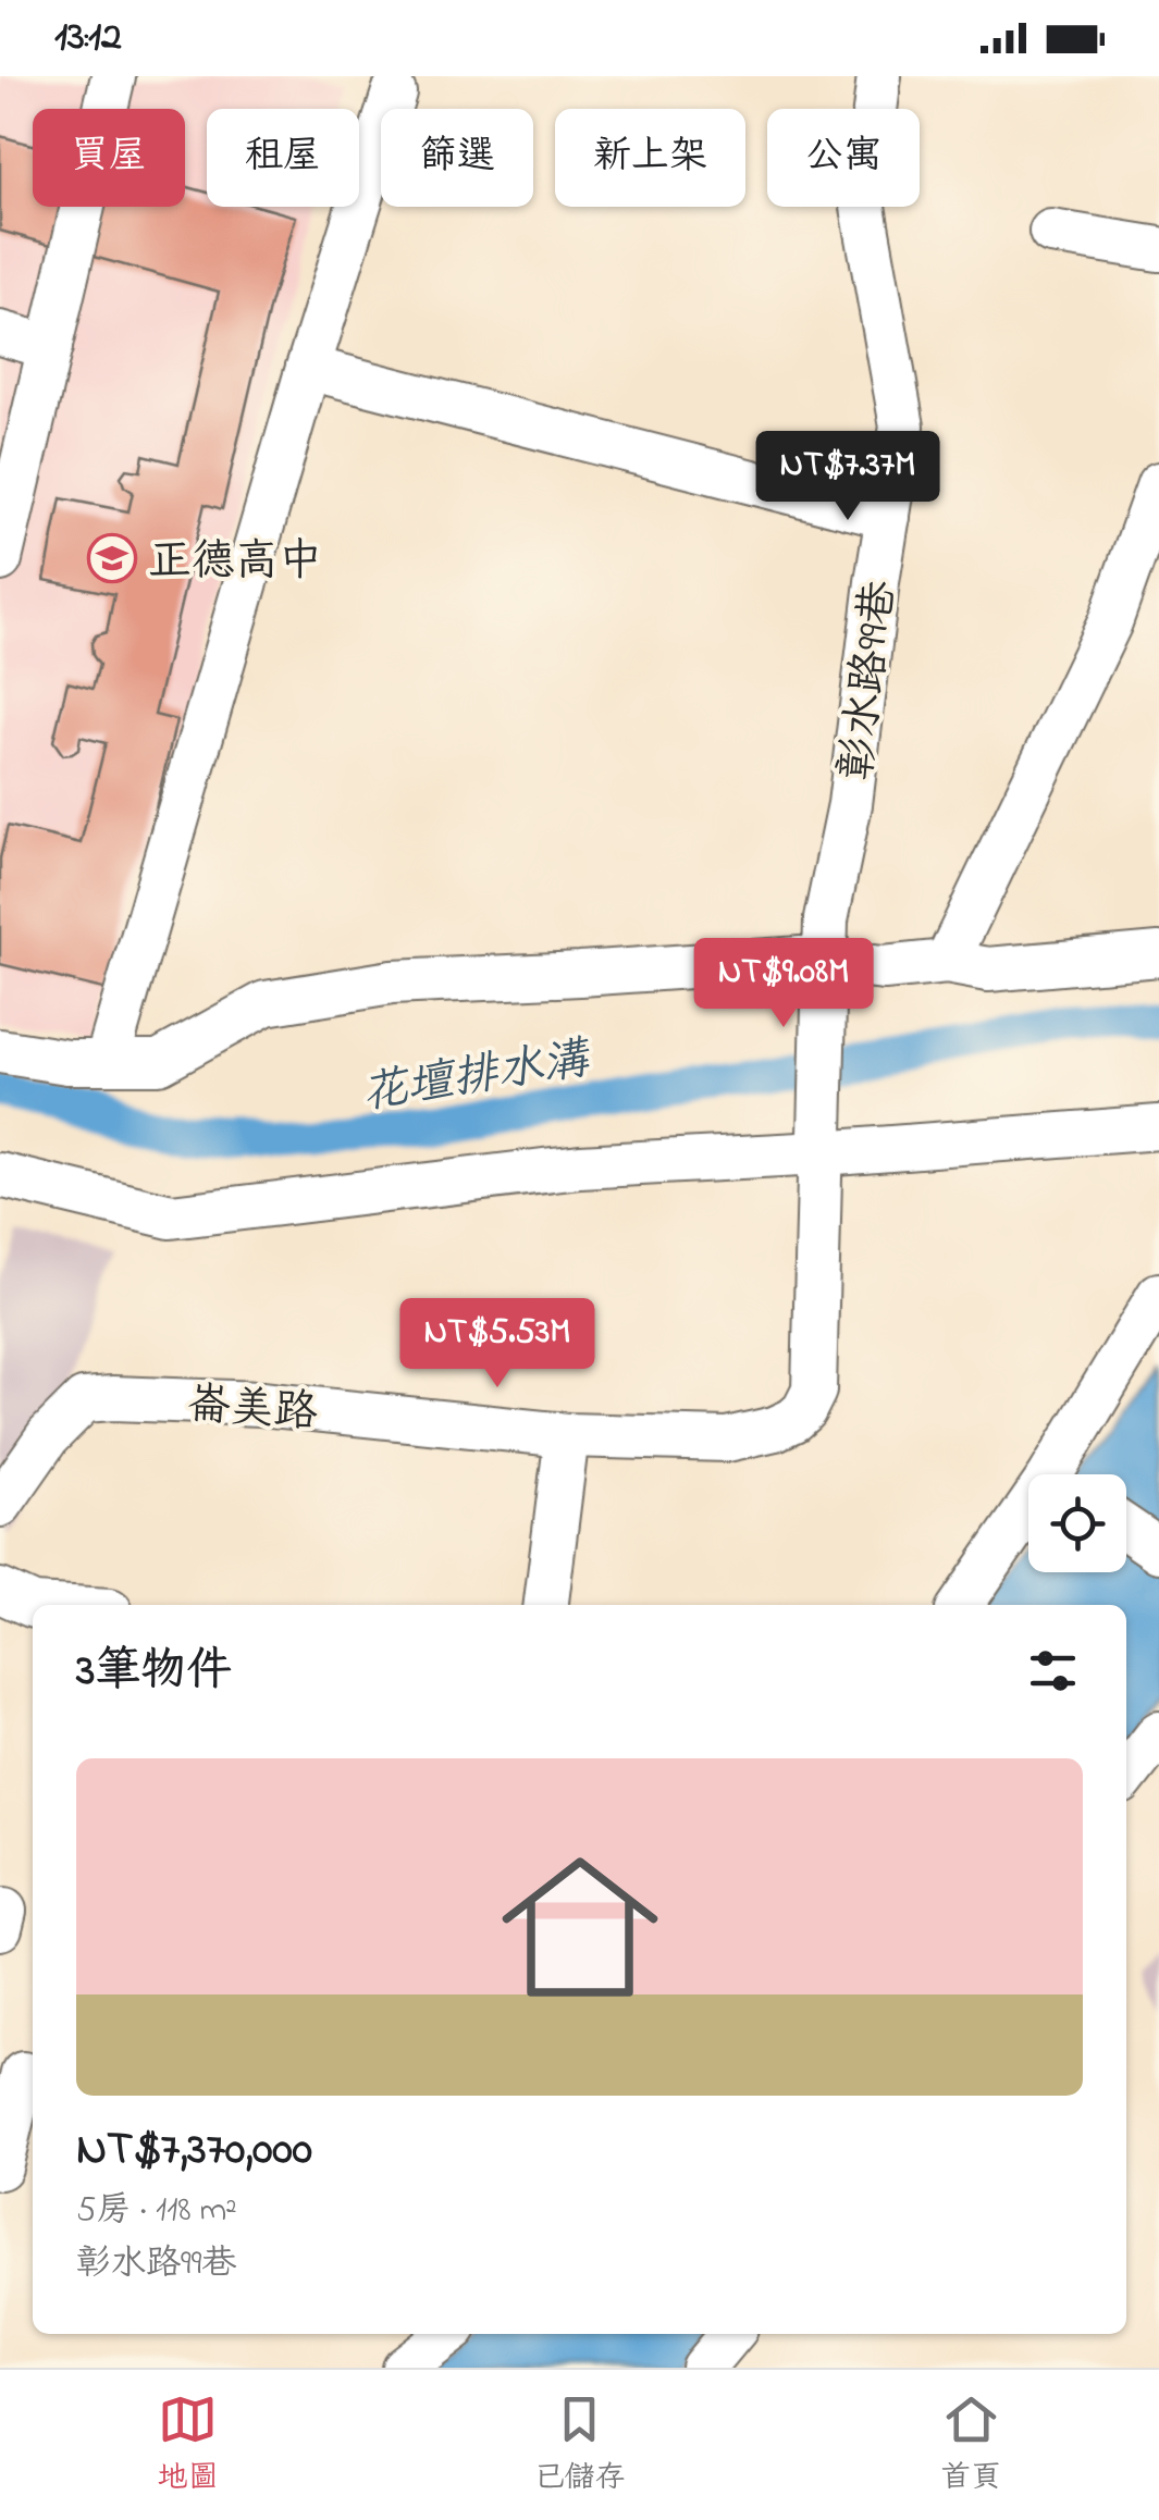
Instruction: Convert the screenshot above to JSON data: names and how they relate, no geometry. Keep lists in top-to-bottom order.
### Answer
{
  "streets": {
    "street": ["彰水路99巷", "崙美路"]
  },
  "crossings": [
    ["彰水路99巷", "崙美路"]
  ],
  "water": ["花壇排水溝"],
  "places": {
    "school or university": ["正德高中"]
  },
  "page": {
    "status": "13:12",
    "chip": [
      "買屋",
      "租屋",
      "篩選",
      "新上架",
      "公寓"
    ],
    "price": ["NT$7.37M", "NT$9.08M", "NT$5.53M"],
    "heading": "3筆物件",
    "list": [
      {
        "name": "NT$7,370,000",
        "note": "5房 · 118 m² · 彰水路99巷"
      }
    ],
    "tabs": ["地圖", "已儲存", "首頁"]
  }
}
